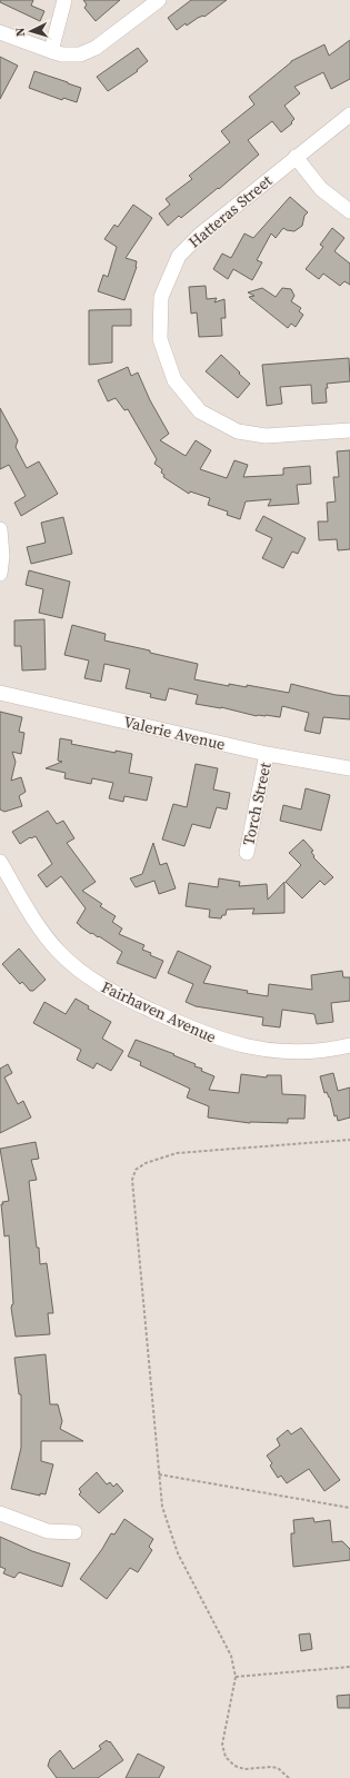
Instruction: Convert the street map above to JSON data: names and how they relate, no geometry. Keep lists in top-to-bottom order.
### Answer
{
  "streets": {
    "street": [
      "Hatteras Street",
      "Valerie Avenue",
      "Torch Street",
      "Fairhaven Avenue"
    ]
  },
  "crossings": [
    ["Valerie Avenue", "Torch Street"]
  ],
  "north": "left"
}
